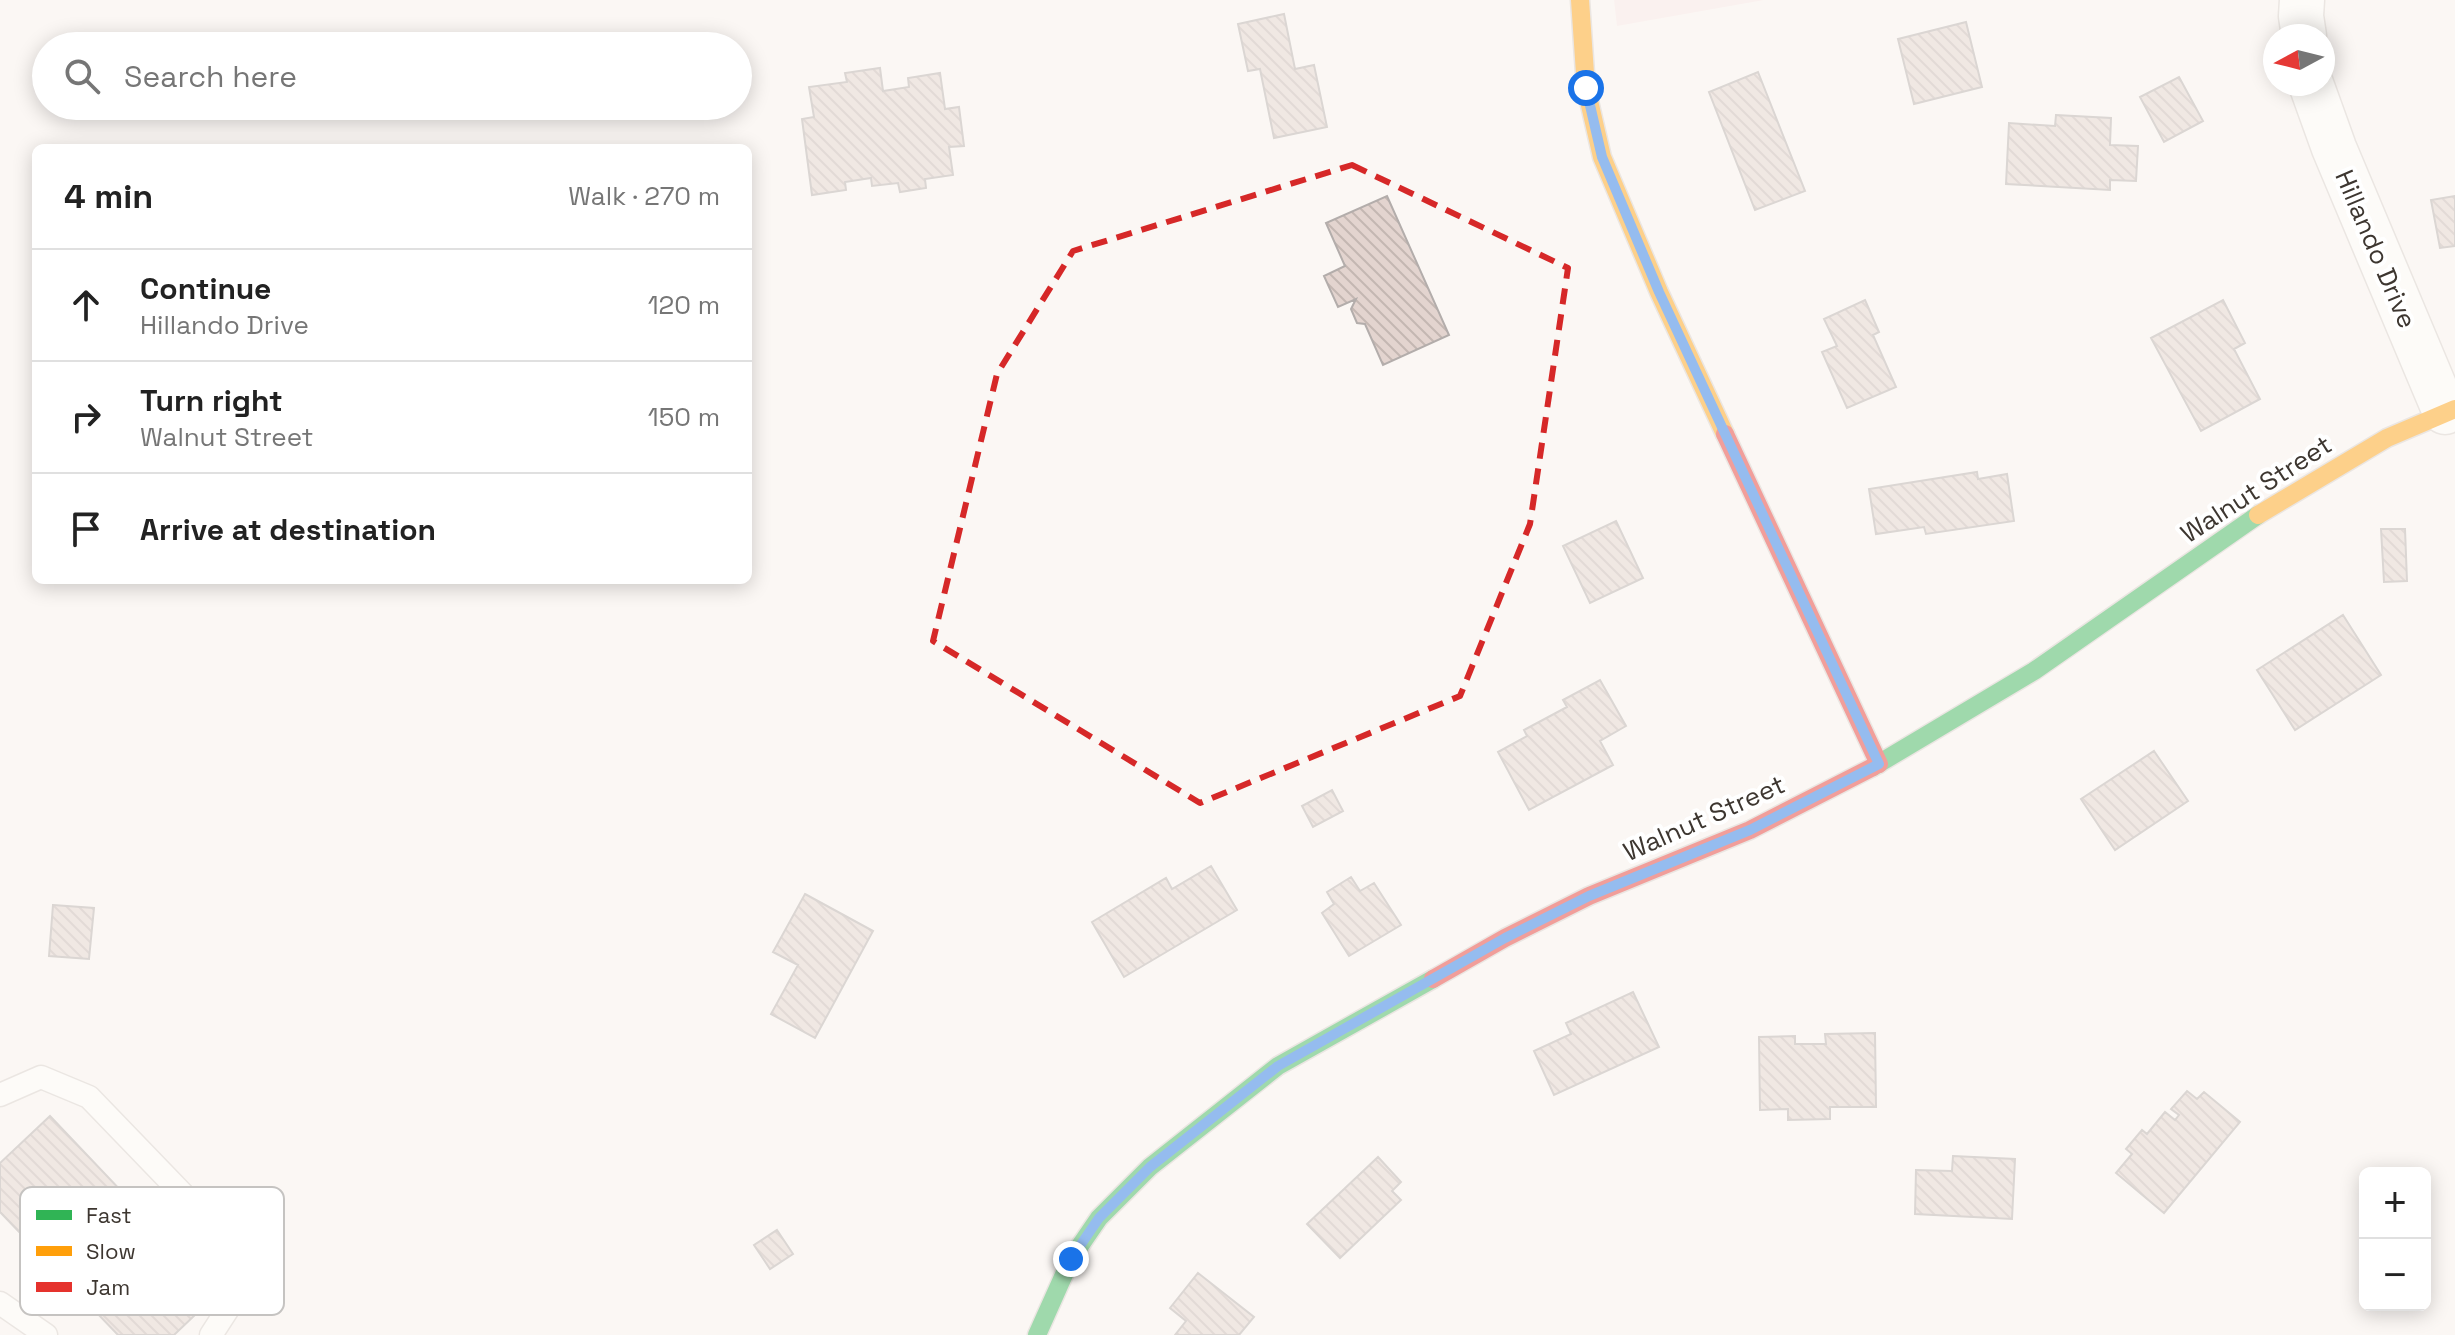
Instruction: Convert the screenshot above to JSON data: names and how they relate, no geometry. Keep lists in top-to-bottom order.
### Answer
{
  "streets": {
    "street": ["Hillando Drive", "Walnut Street"]
  },
  "crossings": [
    ["Hillando Drive", "Walnut Street"]
  ],
  "legend": ["Fast", "Slow", "Jam"],
  "north": "left",
  "page": {
    "search": "Search here",
    "heading": ["4 min", "Walk · 270 m"],
    "list": [
      ["Continue", "Hillando Drive", "120 m"],
      ["Turn right", "Walnut Street", "150 m"],
      "Arrive at destination"
    ],
    "map_buttons": ["+", "−"]
  }
}
